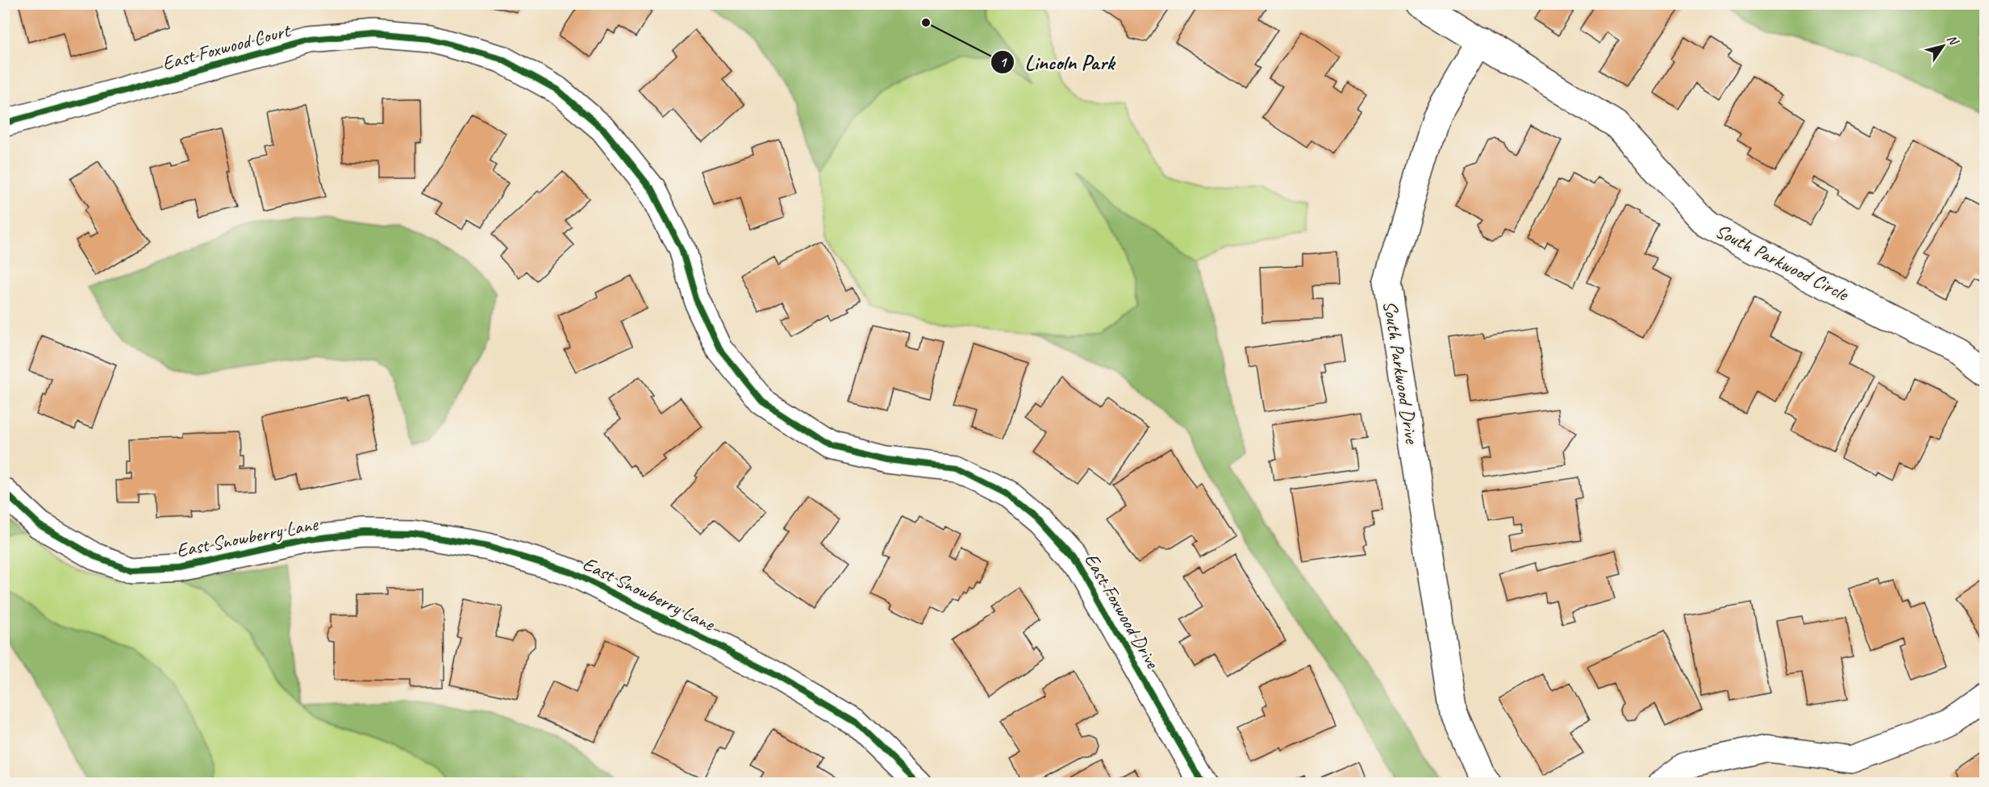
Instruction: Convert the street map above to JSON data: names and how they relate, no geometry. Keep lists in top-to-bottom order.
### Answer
{
  "streets": {
    "street": [
      "East Foxwood Court",
      "South Parkwood Circle",
      "South Parkwood Drive",
      "East Snowberry Lane",
      "East Foxwood Drive"
    ]
  },
  "crossings": [
    ["East Foxwood Court", "East Foxwood Drive"],
    ["South Parkwood Circle", "South Parkwood Drive"]
  ],
  "places": ["Lincoln Park"],
  "north": "top right"
}
